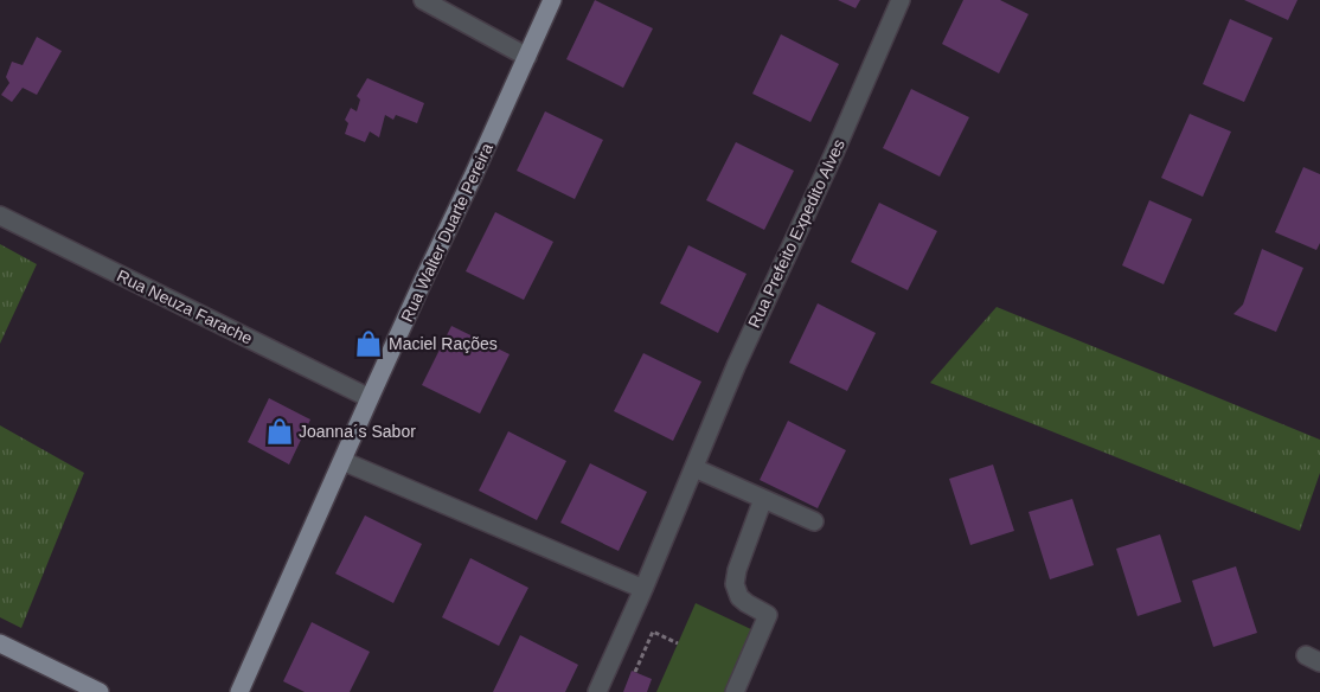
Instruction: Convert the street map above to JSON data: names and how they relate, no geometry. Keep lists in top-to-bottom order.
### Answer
{
  "streets": {
    "main road": ["Rua Walter Duarte Pereira"],
    "street": ["Rua Prefeito Expedito Alves", "Rua Neuza Farache"]
  },
  "crossings": [
    ["Rua Walter Duarte Pereira", "Rua Neuza Farache"]
  ],
  "places": {
    "shop": ["Maciel Rações", "Joanna´s Sabor"]
  }
}
